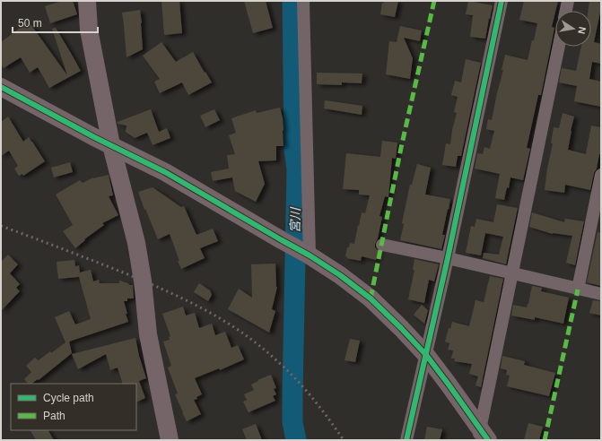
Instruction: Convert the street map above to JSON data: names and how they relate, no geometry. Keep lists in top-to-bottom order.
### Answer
{
  "water": ["宮川"],
  "legend": ["Cycle path", "Path"],
  "scale_bar": "50 m",
  "north": "right"
}
